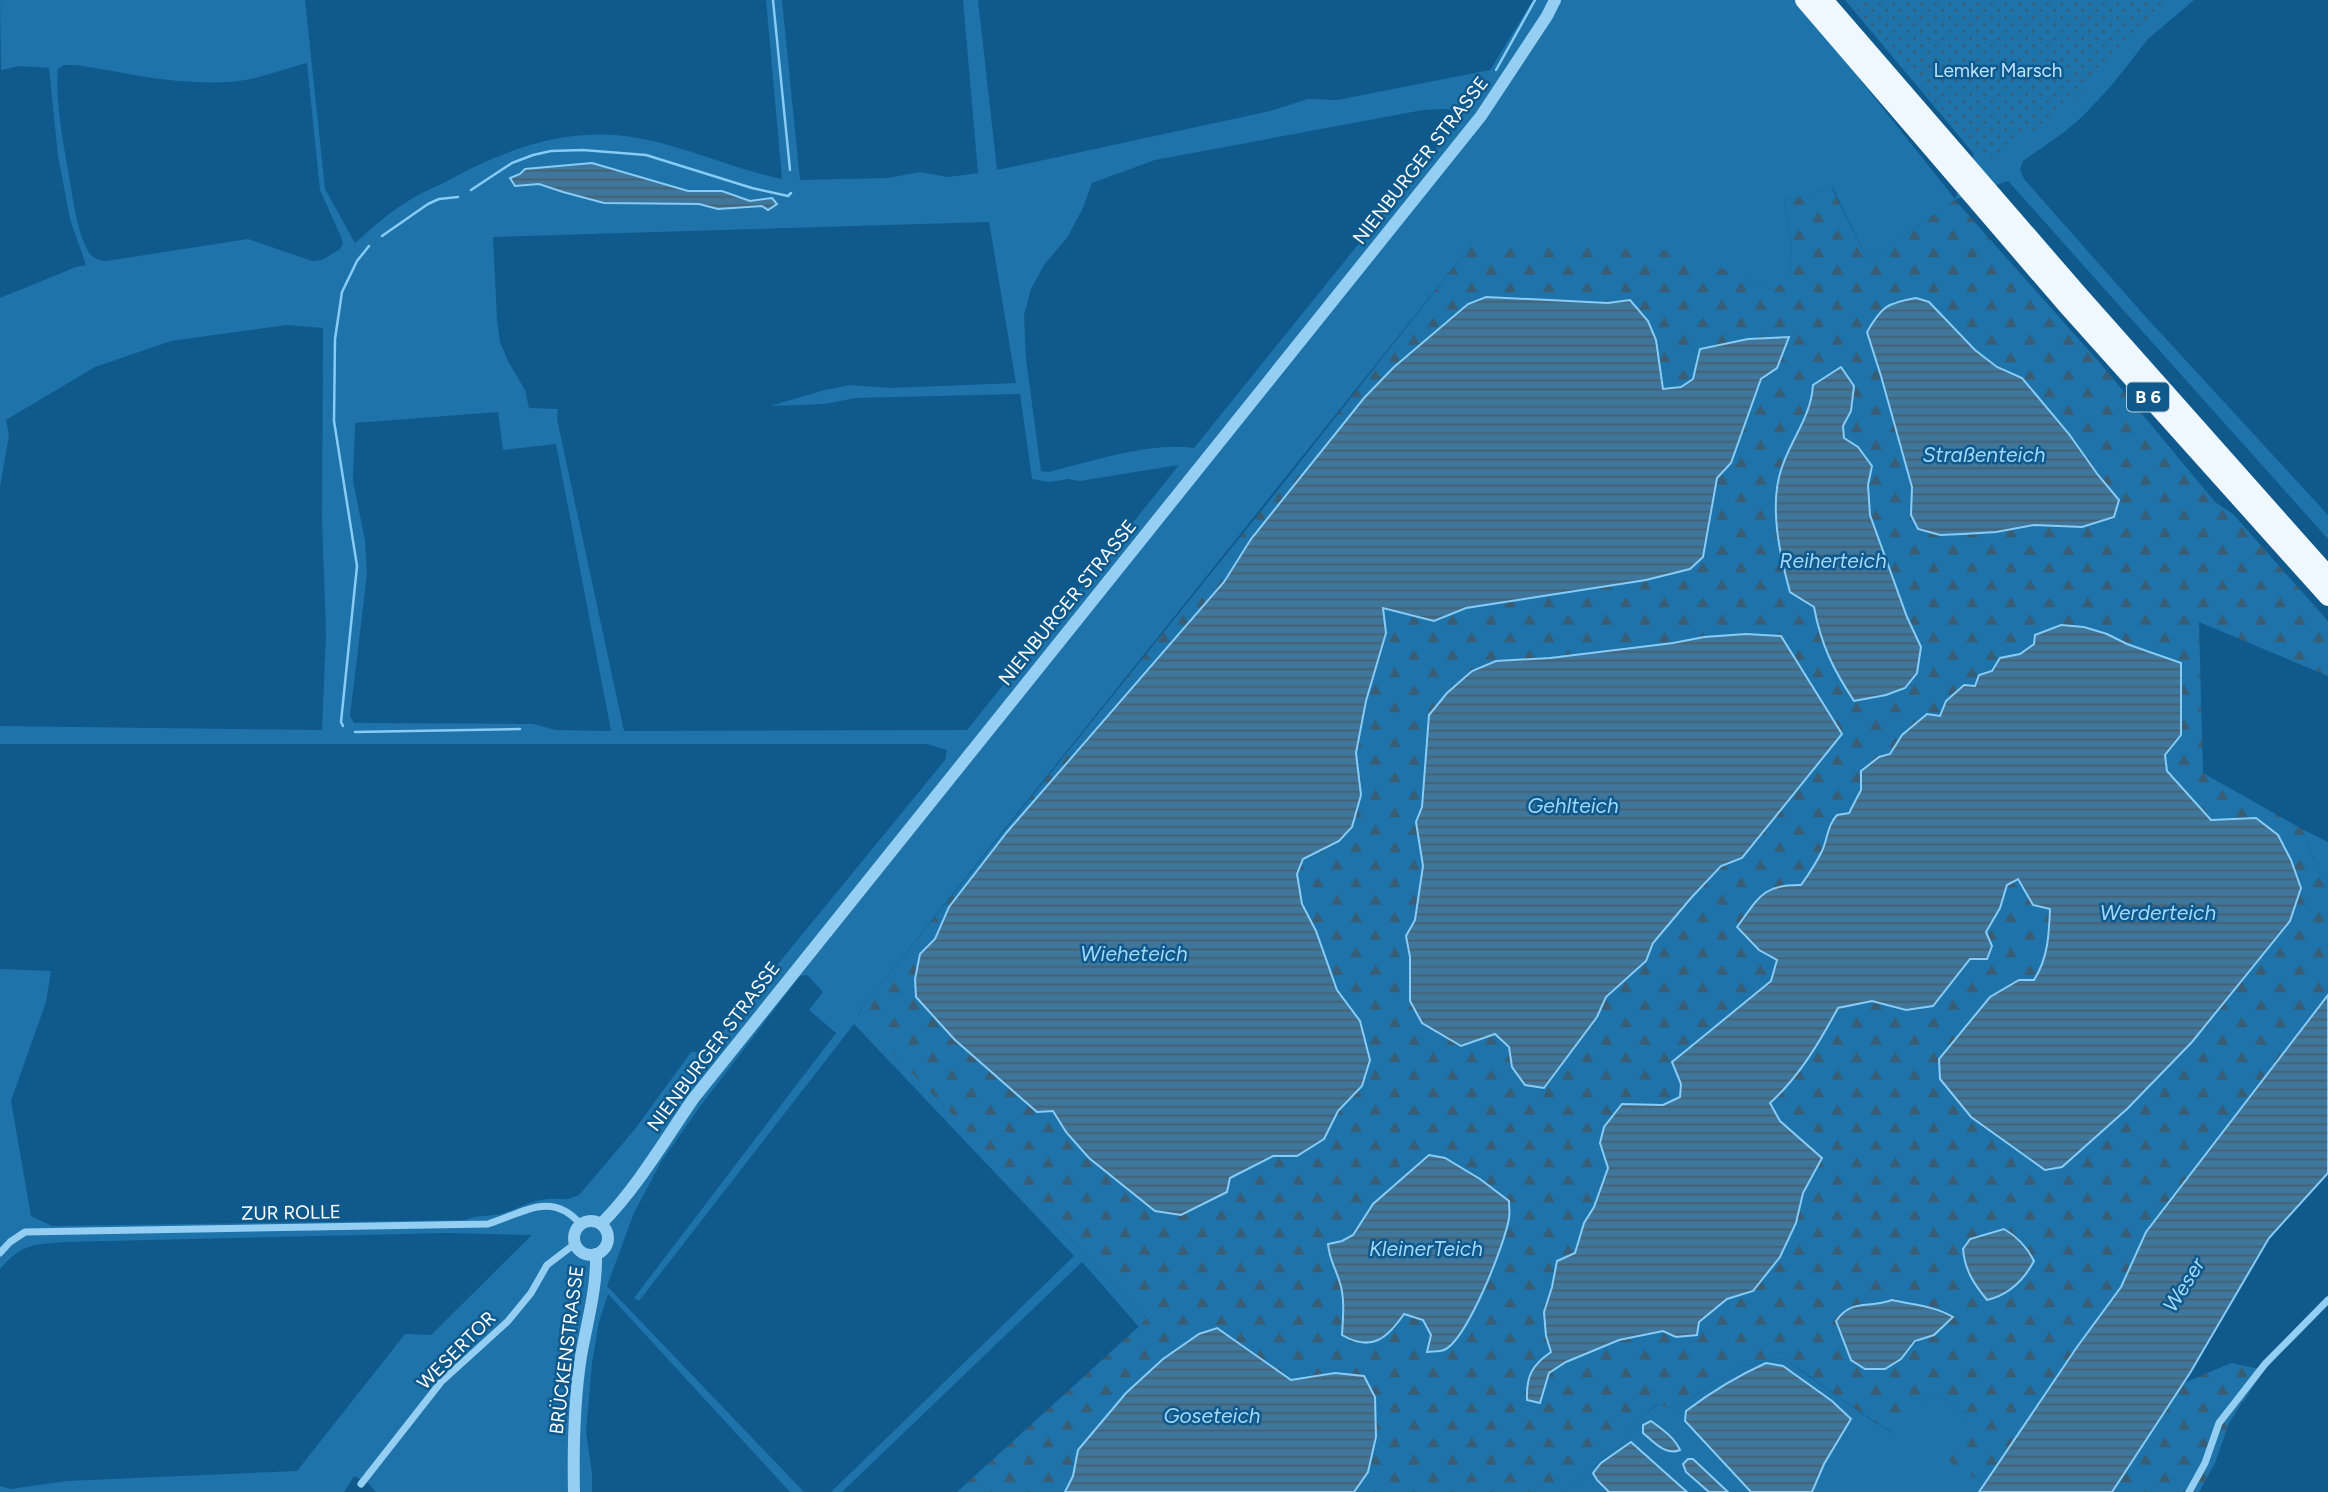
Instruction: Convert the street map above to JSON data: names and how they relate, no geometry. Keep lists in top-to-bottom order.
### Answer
{
  "streets": {
    "highway": ["B 6"],
    "street": [
      "NIENBURGER STRASSE",
      "ZUR ROLLE",
      "WESERTOR",
      "BRÜCKENSTRASSE"
    ]
  },
  "crossings": [
    ["NIENBURGER STRASSE", "ZUR ROLLE"],
    ["NIENBURGER STRASSE", "WESERTOR"],
    ["NIENBURGER STRASSE", "BRÜCKENSTRASSE"],
    ["ZUR ROLLE", "WESERTOR"],
    ["ZUR ROLLE", "BRÜCKENSTRASSE"],
    ["WESERTOR", "BRÜCKENSTRASSE"]
  ],
  "water": [
    "Straßenteich",
    "Reiherteich",
    "Gehlteich",
    "Werderteich",
    "Wieheteich",
    "KleinerTeich",
    "Weser",
    "Goseteich"
  ],
  "parks": ["Lemker Marsch"]
}
